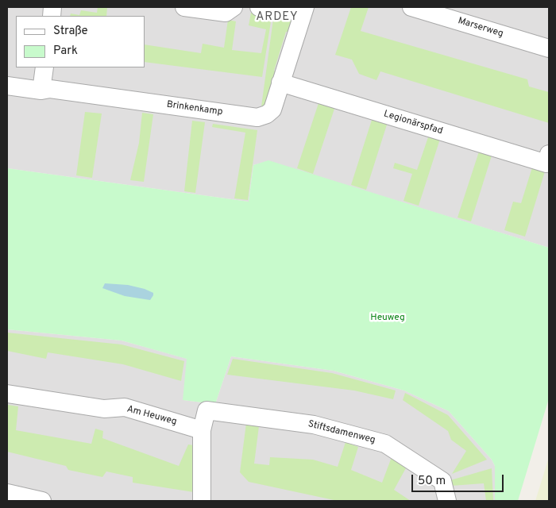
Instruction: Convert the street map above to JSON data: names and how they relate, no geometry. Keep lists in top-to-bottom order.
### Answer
{
  "streets": {
    "street": [
      "Marserweg",
      "Brinkenkamp",
      "Legionärspfad",
      "Am Heuweg",
      "Stiftsdamenweg"
    ]
  },
  "crossings": [
    ["Brinkenkamp", "Legionärspfad"],
    ["Am Heuweg", "Stiftsdamenweg"]
  ],
  "districts": ["ARDEY"],
  "parks": ["Heuweg"],
  "legend": ["Straße", "Park"],
  "scale_bar": "50 m"
}
